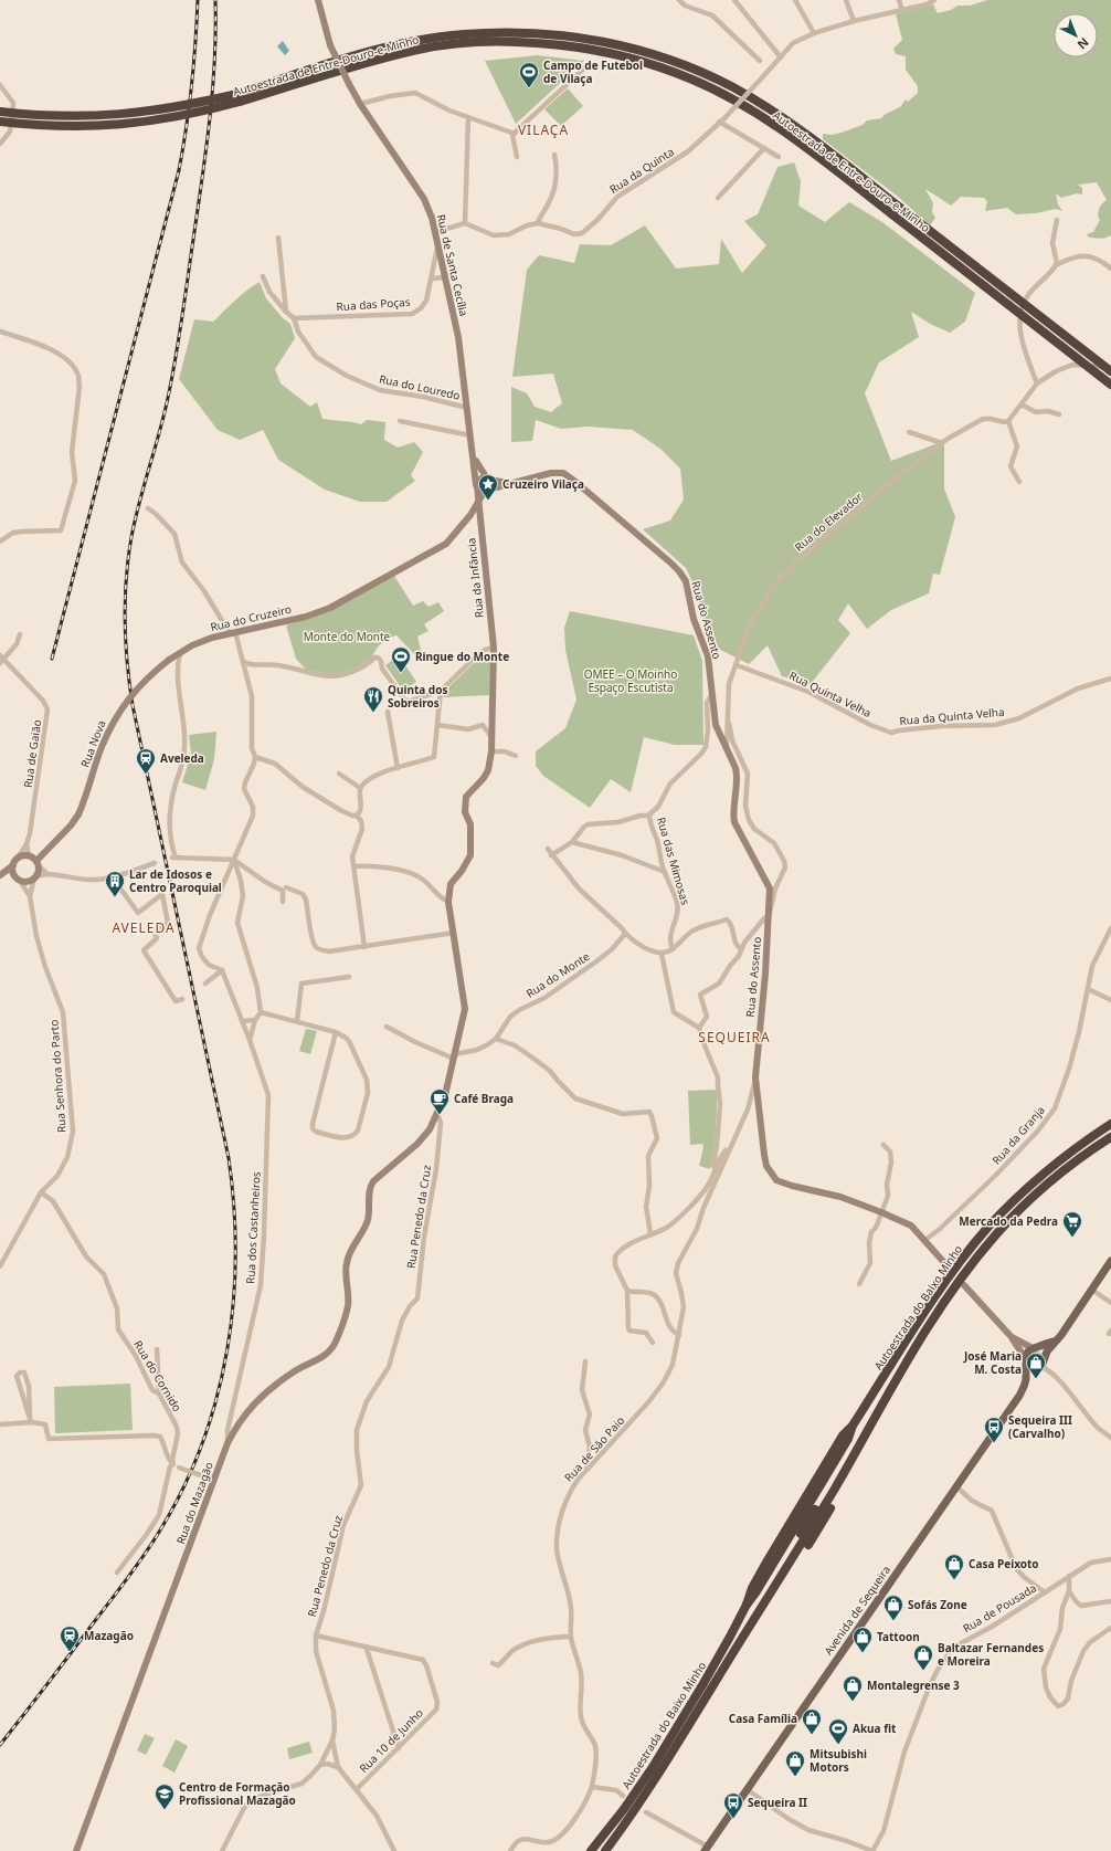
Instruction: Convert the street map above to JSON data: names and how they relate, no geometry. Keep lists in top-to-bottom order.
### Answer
{
  "streets": {
    "highway": ["Autoestrada de Entre-Douro-e-Minho", "Autoestrada do Baixo Minho"],
    "main road": ["Avenida de Sequeira"],
    "street": [
      "Rua da Quinta",
      "Rua de Santa Cecília",
      "Rua das Poças",
      "Rua do Louredo",
      "Rua do Elevador",
      "Rua da Infância",
      "Rua do Cruzeiro",
      "Rua do Assento",
      "Rua Quinta Velha",
      "Rua da Quinta Velha",
      "Rua Nova",
      "Rua de Gaião",
      "Rua das Mimosas",
      "Rua do Monte",
      "Rua Senhora do Parto",
      "Rua da Granja",
      "Rua Penedo da Cruz",
      "Rua dos Castanheiros",
      "Rua do Cornido",
      "Rua de São Paio",
      "Rua do Mazagão",
      "Rua de Pousada",
      "Rua 10 de Junho"
    ]
  },
  "crossings": [
    ["Rua de Santa Cecília", "Rua das Poças"],
    ["Rua de Santa Cecília", "Rua do Louredo"],
    ["Rua de Santa Cecília", "Rua da Infância"],
    ["Rua de Santa Cecília", "Rua do Assento"],
    ["Rua das Poças", "Rua do Louredo"],
    ["Rua do Elevador", "Rua do Assento"],
    ["Rua do Elevador", "Rua Quinta Velha"],
    ["Rua da Infância", "Rua do Cruzeiro"],
    ["Rua da Infância", "Rua do Assento"],
    ["Rua da Infância", "Rua do Mazagão"],
    ["Rua do Cruzeiro", "Rua Nova"],
    ["Rua do Assento", "Rua das Mimosas"],
    ["Rua do Assento", "Rua da Granja"],
    ["Rua do Assento", "Rua de São Paio"],
    ["Rua Quinta Velha", "Rua da Quinta Velha"],
    ["Rua Nova", "Rua de Gaião"],
    ["Rua Nova", "Rua Senhora do Parto"],
    ["Rua de Gaião", "Rua Senhora do Parto"],
    ["Rua do Monte", "Rua do Mazagão"],
    ["Rua Senhora do Parto", "Rua do Cornido"],
    ["Rua Penedo da Cruz", "Rua do Mazagão"],
    ["Rua Penedo da Cruz", "Rua 10 de Junho"],
    ["Rua dos Castanheiros", "Rua do Mazagão"]
  ],
  "districts": ["VILAÇA", "AVELEDA", "SEQUEIRA"],
  "parks": ["Monte do Monte", "OMEE – O Moinho Espaço Escutista"],
  "places": {
    "sports": ["Campo de Futebol de Vilaça", "Ringue do Monte", "Akua fit"],
    "place": ["Cruzeiro Vilaça"],
    "restaurant": ["Quinta dos Sobreiros"],
    "station": ["Aveleda", "Mazagão"],
    "building": ["Lar de Idosos e Centro Paroquial"],
    "cafe": ["Café Braga"],
    "supermarket": ["Mercado da Pedra"],
    "shop": [
      "José Maria M. Costa",
      "Casa Peixoto",
      "Sofás Zone",
      "Tattoon",
      "Baltazar Fernandes e Moreira",
      "Montalegrense 3",
      "Casa Família",
      "Mitsubishi Motors"
    ],
    "bus stop": ["Sequeira III (Carvalho)", "Sequeira II"],
    "school or university": ["Centro de Formação Profissional Mazagão"]
  },
  "north": "bottom right"
}
